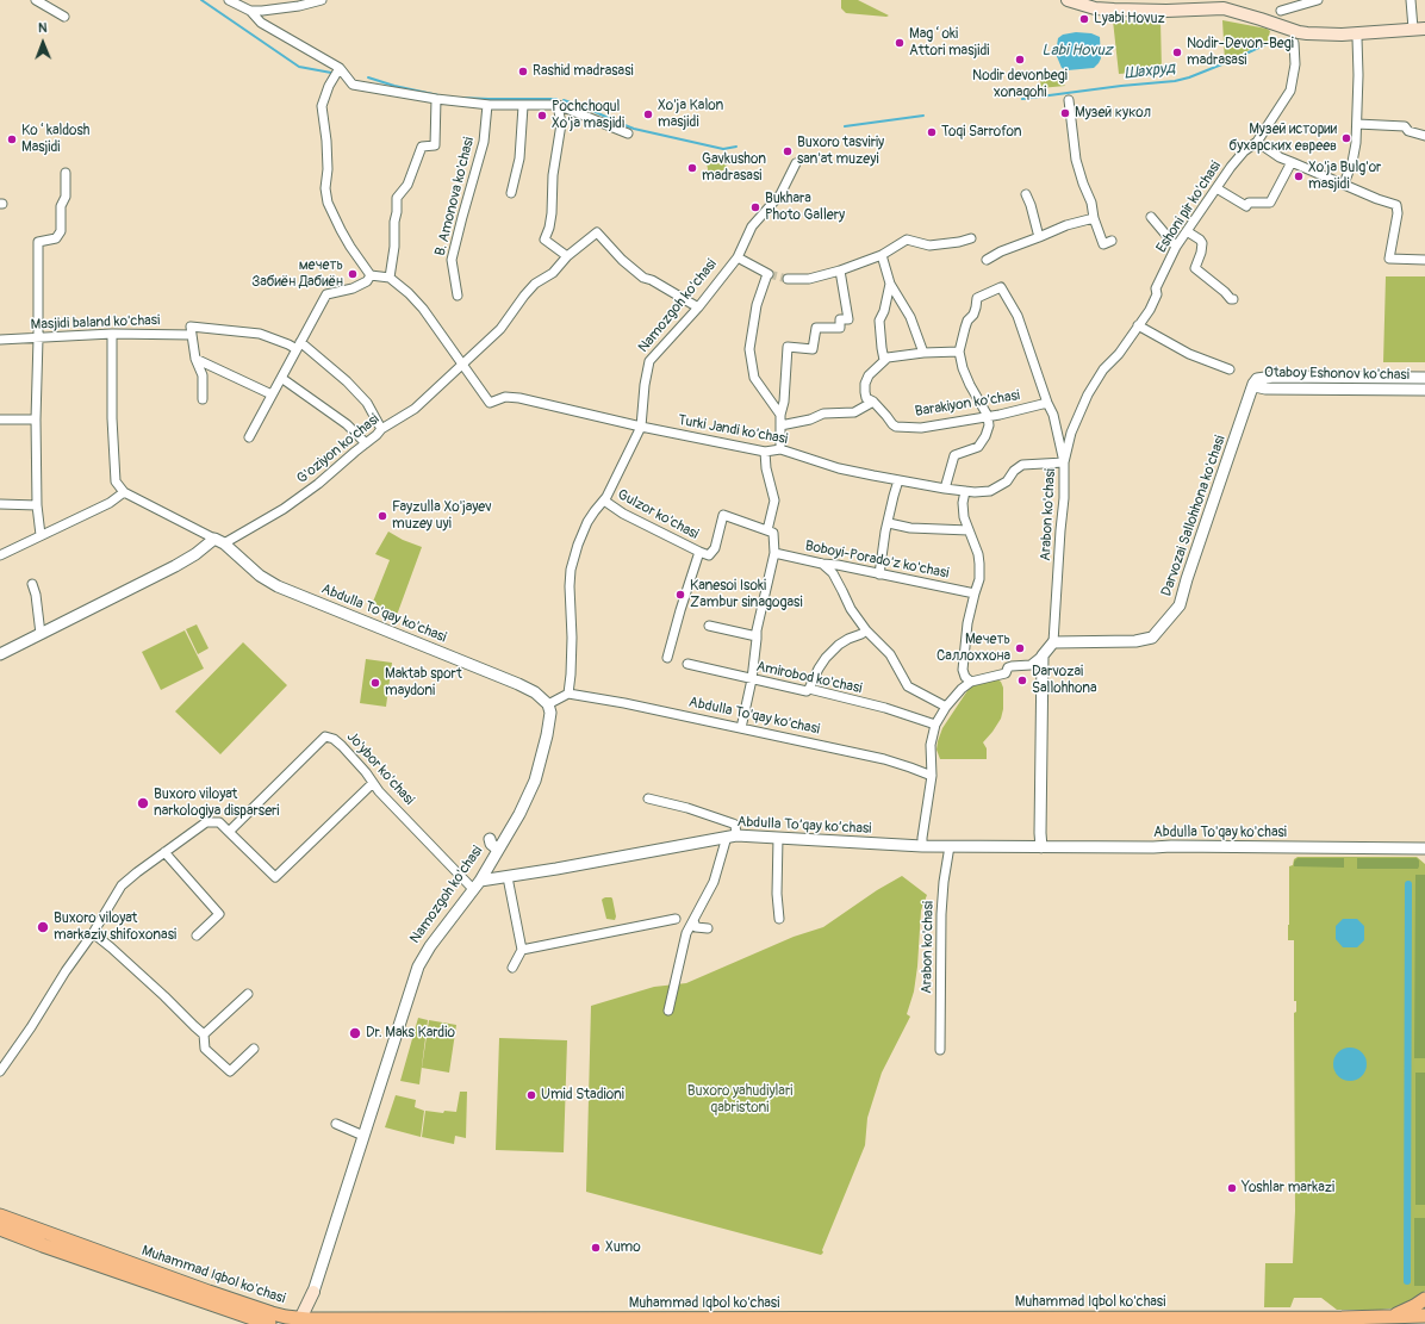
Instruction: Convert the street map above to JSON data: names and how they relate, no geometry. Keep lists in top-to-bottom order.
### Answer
{
  "streets": {
    "main road": ["Namozgoh ko'chasi", "Muhammad Iqbol ko'chasi"],
    "street": [
      "B. Amonova ko'chasi",
      "Eshoni pir ko'chasi",
      "Masjidi baland ko'chasi",
      "Otaboy Eshonov ko'chasi",
      "Barakiyon ko'chasi",
      "Turki Jandi ko'chasi",
      "G'oziyon ko'chasi",
      "Gulzor ko'chasi",
      "Arabon ko'chasi",
      "Darvozai Sallohhona ko'chasi",
      "Boboyi-Porado'z ko'chasi",
      "Abdulla To'qay ko'chasi",
      "Amirobod ko'chasi",
      "Jo'ybor ko'chasi",
      "Abdulla To’qay ko’chasi"
    ]
  },
  "crossings": [
    ["Eshoni pir ko'chasi", "Turki Jandi ko'chasi"],
    ["Eshoni pir ko'chasi", "Arabon ko'chasi"],
    ["Namozgoh ko'chasi", "Turki Jandi ko'chasi"],
    ["Namozgoh ko'chasi", "G'oziyon ko'chasi"],
    ["Namozgoh ko'chasi", "Gulzor ko'chasi"],
    ["Namozgoh ko'chasi", "Abdulla To'qay ko'chasi"],
    ["Namozgoh ko'chasi", "Jo'ybor ko'chasi"],
    ["Namozgoh ko'chasi", "Abdulla To’qay ko’chasi"],
    ["Namozgoh ko'chasi", "Muhammad Iqbol ko'chasi"],
    ["Otaboy Eshonov ko'chasi", "Darvozai Sallohhona ko'chasi"],
    ["Barakiyon ko'chasi", "Arabon ko'chasi"],
    ["Turki Jandi ko'chasi", "G'oziyon ko'chasi"],
    ["Turki Jandi ko'chasi", "Arabon ko'chasi"],
    ["G'oziyon ko'chasi", "Abdulla To'qay ko'chasi"],
    ["Arabon ko'chasi", "Darvozai Sallohhona ko'chasi"],
    ["Arabon ko'chasi", "Abdulla To’qay ko’chasi"],
    ["Abdulla To'qay ko'chasi", "Abdulla To’qay ko’chasi"],
    ["Jo'ybor ko'chasi", "Abdulla To’qay ko’chasi"]
  ],
  "water": ["Labi Hovuz", "Шахруд"],
  "parks": ["Buxoro yahudiylari qabristoni"],
  "places": [
    "Lyabi Hovuz",
    "Magʻoki Attori masjidi",
    "Nodir-Devon-Begi madrasasi",
    "Nodir devonbegi xonaqohi",
    "Rashid madrasasi",
    "Музей кукол",
    "Xo'ja Kalon masjidi",
    "Pochchoqul Xo'ja masjidi",
    "Toqi Sarrofon",
    "Музей истории бухарских евреев",
    "Koʻkaldosh Masjidi",
    "Buxoro tasviriy san'at muzeyi",
    "Gavkushon madrasasi",
    "Xo'ja Bulg'or masjidi",
    "Bukhara Photo Gallery",
    "мечеть Забиён Дабиён",
    "Fayzulla Xo'jayev muzey uyi",
    "Kanesoi Isoki Zambur sinagogasi",
    "Мечеть Саллоххона",
    "Darvozai Sallohhona",
    "Maktab sport maydoni",
    "Buxoro viloyat narkologiya disparseri",
    "Buxoro viloyat markaziy shifoxonasi",
    "Dr. Maks Kardio",
    "Umid Stadioni",
    "Yoshlar markazi",
    "Xumo"
  ],
  "north": "top"
}
